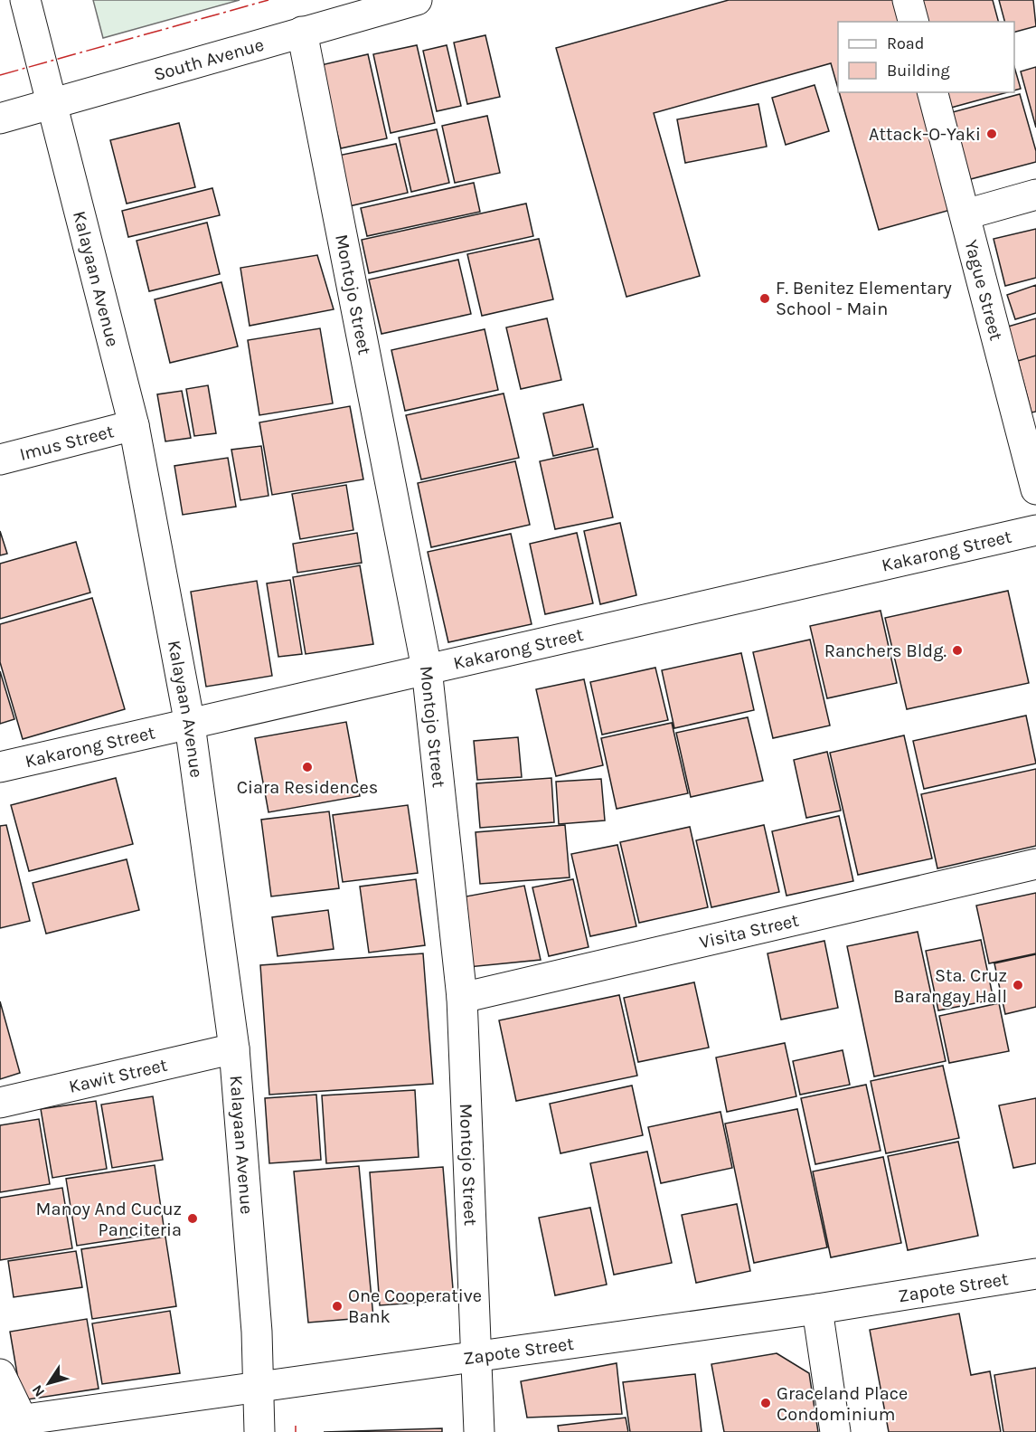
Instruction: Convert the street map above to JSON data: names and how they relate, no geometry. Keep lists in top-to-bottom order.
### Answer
{
  "streets": {
    "street": [
      "South Avenue",
      "Kalayaan Avenue",
      "Yague Street",
      "Montojo Street",
      "Imus Street",
      "Kakarong Street",
      "Visita Street",
      "Kawit Street",
      "Zapote Street"
    ]
  },
  "crossings": [
    ["South Avenue", "Kalayaan Avenue"],
    ["South Avenue", "Montojo Street"],
    ["Kalayaan Avenue", "Imus Street"],
    ["Kalayaan Avenue", "Kakarong Street"],
    ["Kalayaan Avenue", "Kawit Street"],
    ["Kalayaan Avenue", "Zapote Street"],
    ["Montojo Street", "Kakarong Street"],
    ["Montojo Street", "Visita Street"],
    ["Montojo Street", "Zapote Street"]
  ],
  "places": [
    "Attack-O-Yaki",
    "F. Benitez Elementary School - Main",
    "Ranchers Bldg.",
    "Ciara Residences",
    "Sta. Cruz Barangay Hall",
    "Manoy And Cucuz Panciteria",
    "One Cooperative Bank",
    "Graceland Place Condominium"
  ],
  "legend": ["Road", "Building"],
  "north": "bottom left"
}
